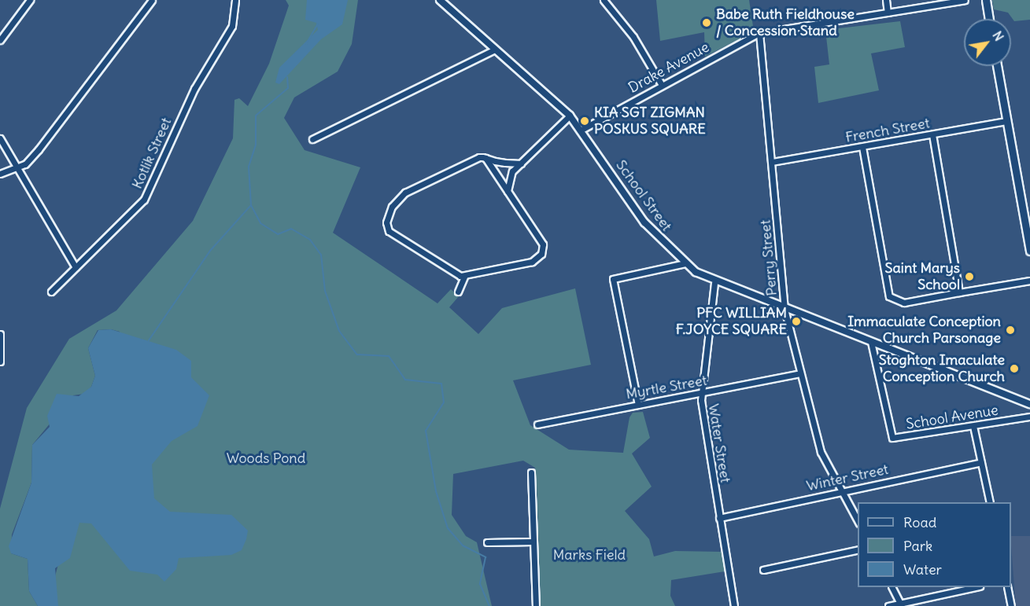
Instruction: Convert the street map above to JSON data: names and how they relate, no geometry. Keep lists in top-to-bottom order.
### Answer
{
  "streets": {
    "street": [
      "Drake Avenue",
      "French Street",
      "Kotlik Street",
      "School Street",
      "Perry Street",
      "Myrtle Street",
      "School Avenue",
      "Water Street",
      "Winter Street"
    ]
  },
  "crossings": [
    ["Drake Avenue", "School Street"],
    ["Drake Avenue", "Perry Street"],
    ["French Street", "Perry Street"],
    ["School Street", "Perry Street"],
    ["School Street", "School Avenue"],
    ["School Street", "Water Street"],
    ["Perry Street", "Myrtle Street"],
    ["Perry Street", "Winter Street"],
    ["Myrtle Street", "Water Street"],
    ["Water Street", "Winter Street"]
  ],
  "parks": ["Woods Pond", "Marks Field"],
  "places": [
    "Babe Ruth Fieldhouse / Concession Stand",
    "KIA SGT ZIGMAN POSKUS SQUARE",
    "Saint Marys School",
    "PFC WILLIAM F.JOYCE SQUARE",
    "Immaculate Conception Church Parsonage",
    "Stoghton Imaculate Conception Church"
  ],
  "legend": ["Road", "Park", "Water"],
  "north": "top right"
}
